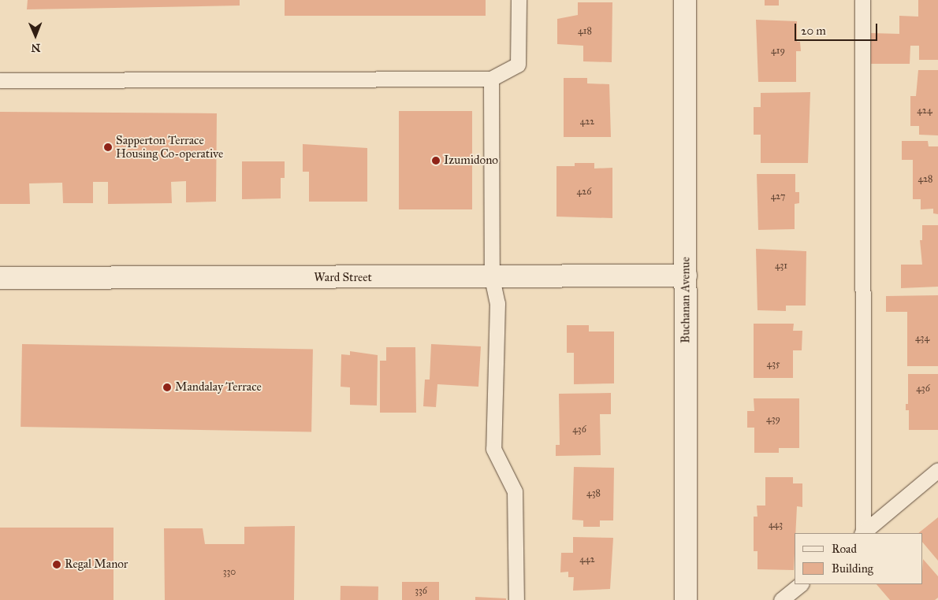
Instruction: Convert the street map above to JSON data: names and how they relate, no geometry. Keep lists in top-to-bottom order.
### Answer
{
  "streets": {
    "street": ["Ward Street", "Buchanan Avenue"]
  },
  "crossings": [
    ["Ward Street", "Buchanan Avenue"]
  ],
  "places": [
    "Sapperton Terrace Housing Co-operative",
    "Izumidono",
    "Mandalay Terrace",
    "Regal Manor"
  ],
  "house_numbers": [
    "418",
    "419",
    "424",
    "422",
    "428",
    "426",
    "427",
    "431",
    "434",
    "435",
    "436",
    "439",
    "436",
    "438",
    "443",
    "442",
    "330",
    "336"
  ],
  "legend": ["Road", "Building"],
  "scale_bar": "20 m",
  "north": "bottom"
}
